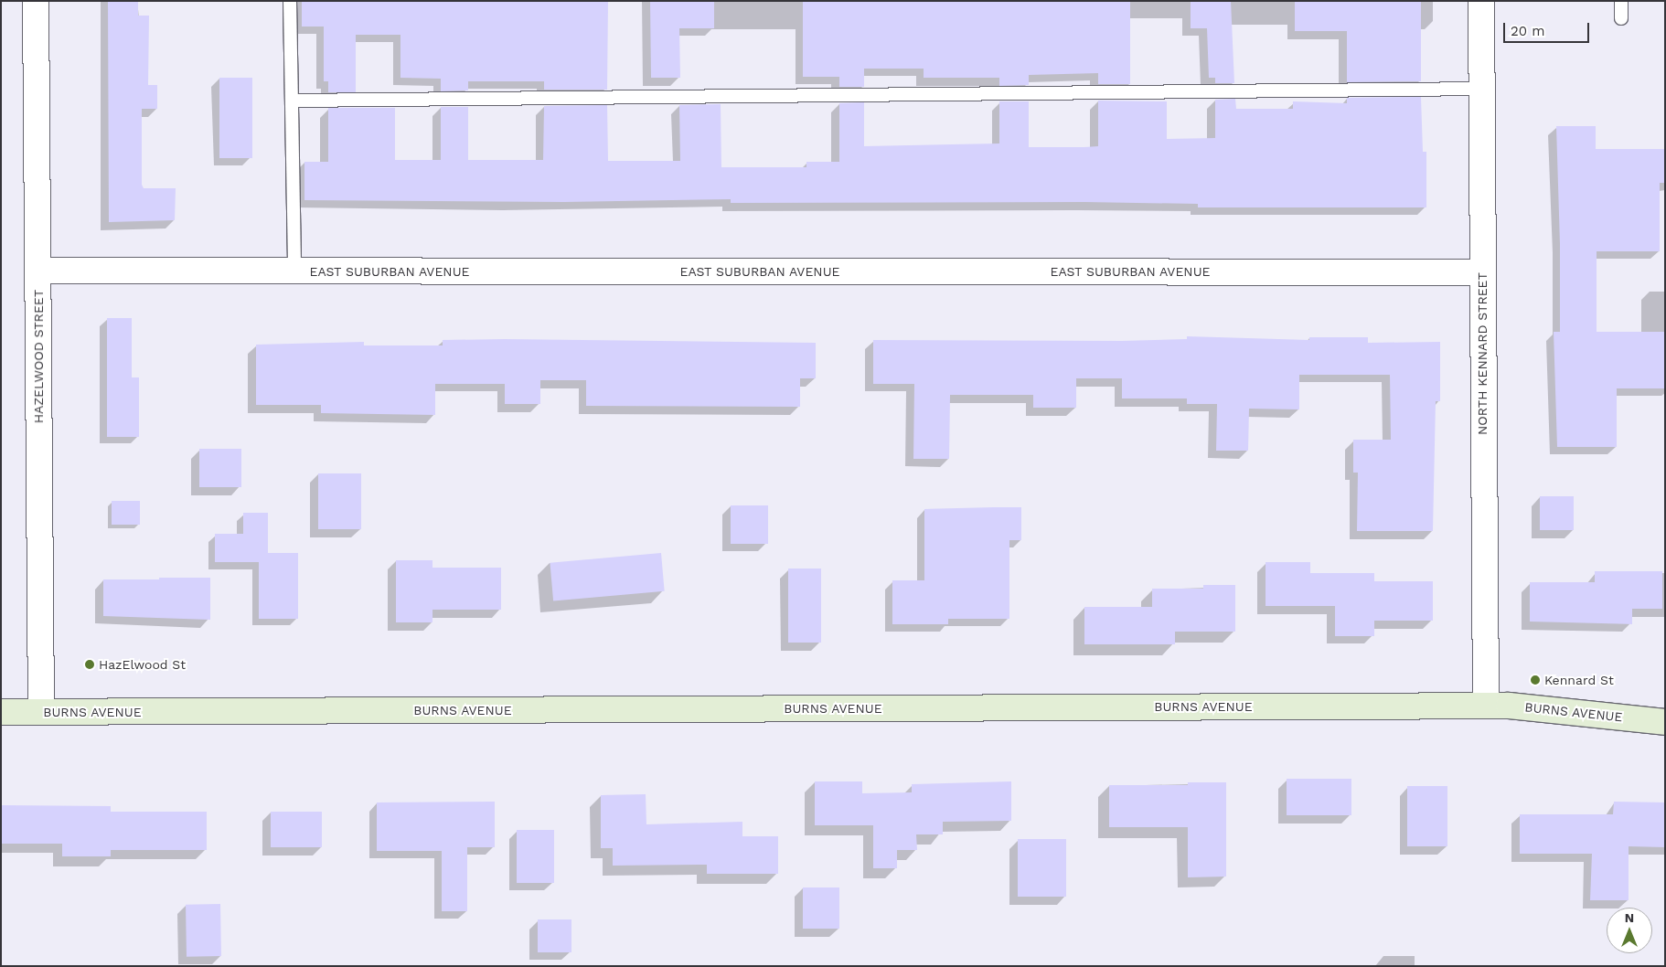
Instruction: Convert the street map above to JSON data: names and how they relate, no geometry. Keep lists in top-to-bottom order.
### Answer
{
  "streets": {
    "street": [
      "EAST SUBURBAN AVENUE",
      "NORTH KENNARD STREET",
      "HAZELWOOD STREET",
      "BURNS AVENUE"
    ]
  },
  "crossings": [
    ["EAST SUBURBAN AVENUE", "NORTH KENNARD STREET"],
    ["EAST SUBURBAN AVENUE", "HAZELWOOD STREET"],
    ["NORTH KENNARD STREET", "BURNS AVENUE"],
    ["HAZELWOOD STREET", "BURNS AVENUE"]
  ],
  "places": ["HazElwood St", "Kennard St"],
  "scale_bar": "20 m",
  "north": "top"
}
